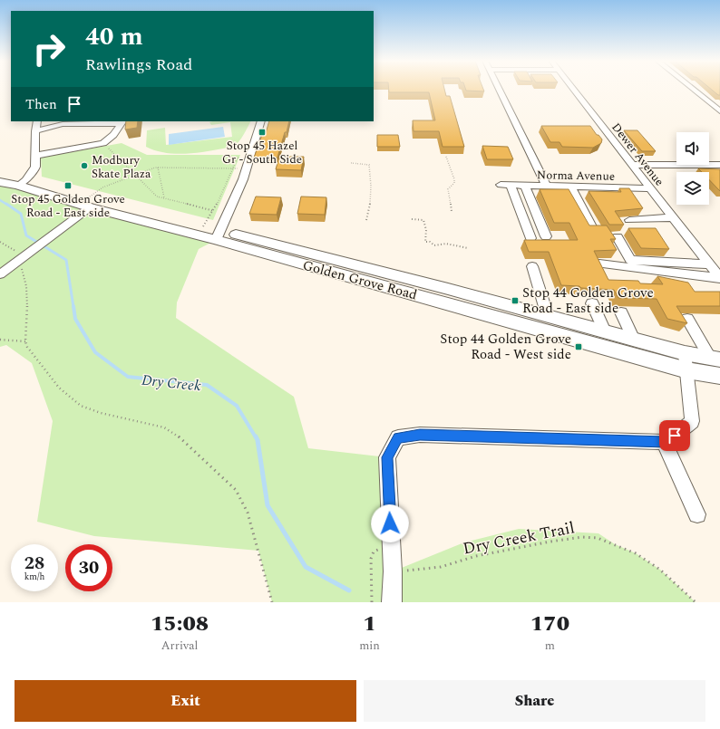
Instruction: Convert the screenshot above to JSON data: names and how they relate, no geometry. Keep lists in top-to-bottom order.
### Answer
{
  "streets": {
    "main road": ["Golden Grove Road"],
    "street": ["Dewer Avenue", "Norma Avenue"],
    "path": ["Dry Creek Trail"]
  },
  "crossings": [
    ["Dewer Avenue", "Norma Avenue"]
  ],
  "water": ["Dry Creek"],
  "places": {
    "transit": [
      "Stop 45 Hazel Gr - South Side",
      "Stop 45 Golden Grove Road - East side",
      "Stop 44 Golden Grove Road - East side",
      "Stop 44 Golden Grove Road - West side"
    ],
    "other": ["Modbury Skate Plaza"]
  },
  "page": {
    "turn": ["40 m", "Rawlings Road"],
    "then": "Then",
    "speed": "28 km/h",
    "limit": "30",
    "eta": [
      "15:08",
      "Arrival",
      "1",
      "min",
      "170",
      "m"
    ],
    "buttons": ["Exit", "Share"]
  }
}
